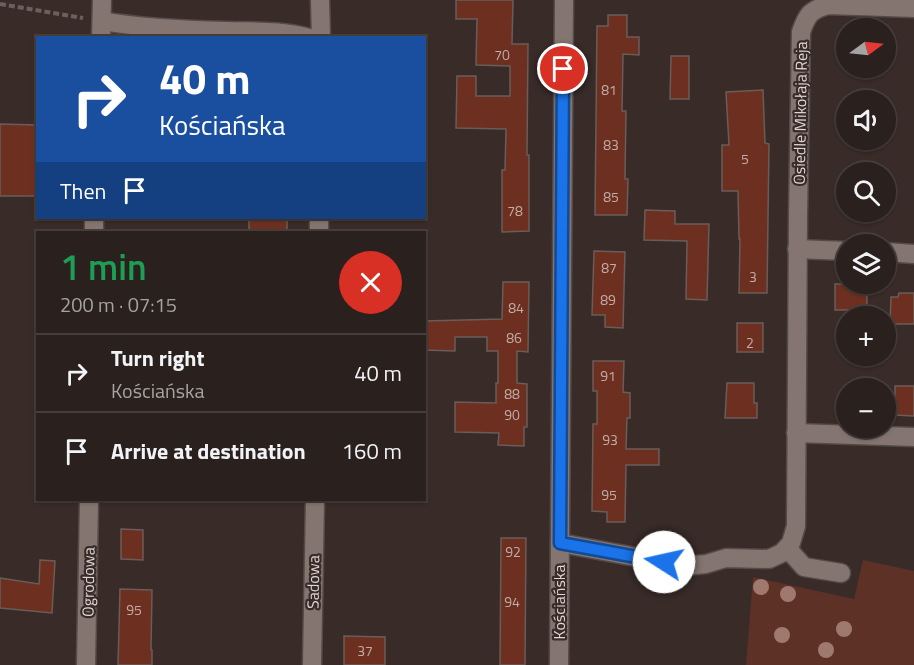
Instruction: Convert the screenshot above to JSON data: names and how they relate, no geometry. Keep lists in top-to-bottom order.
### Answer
{
  "streets": {
    "street": [
      "Osiedle Mikołaja Reja",
      "Ogrodowa",
      "Sadowa",
      "Kościańska"
    ]
  },
  "house_numbers": [
    "70",
    "81",
    "83",
    "5",
    "85",
    "78",
    "87",
    "3",
    "89",
    "84",
    "86",
    "2",
    "91",
    "88",
    "90",
    "93",
    "95",
    "92",
    "94",
    "95",
    "37"
  ],
  "north": "right",
  "page": {
    "map_buttons": ["+", "−"],
    "turn": ["40 m", "Kościańska"],
    "then": "Then",
    "heading": ["1 min", "200 m · 07:15"],
    "list": [
      {
        "name": "Turn right",
        "note": "Kościańska",
        "value": "40 m"
      },
      {
        "name": "Arrive at destination",
        "value": "160 m"
      }
    ]
  }
}
